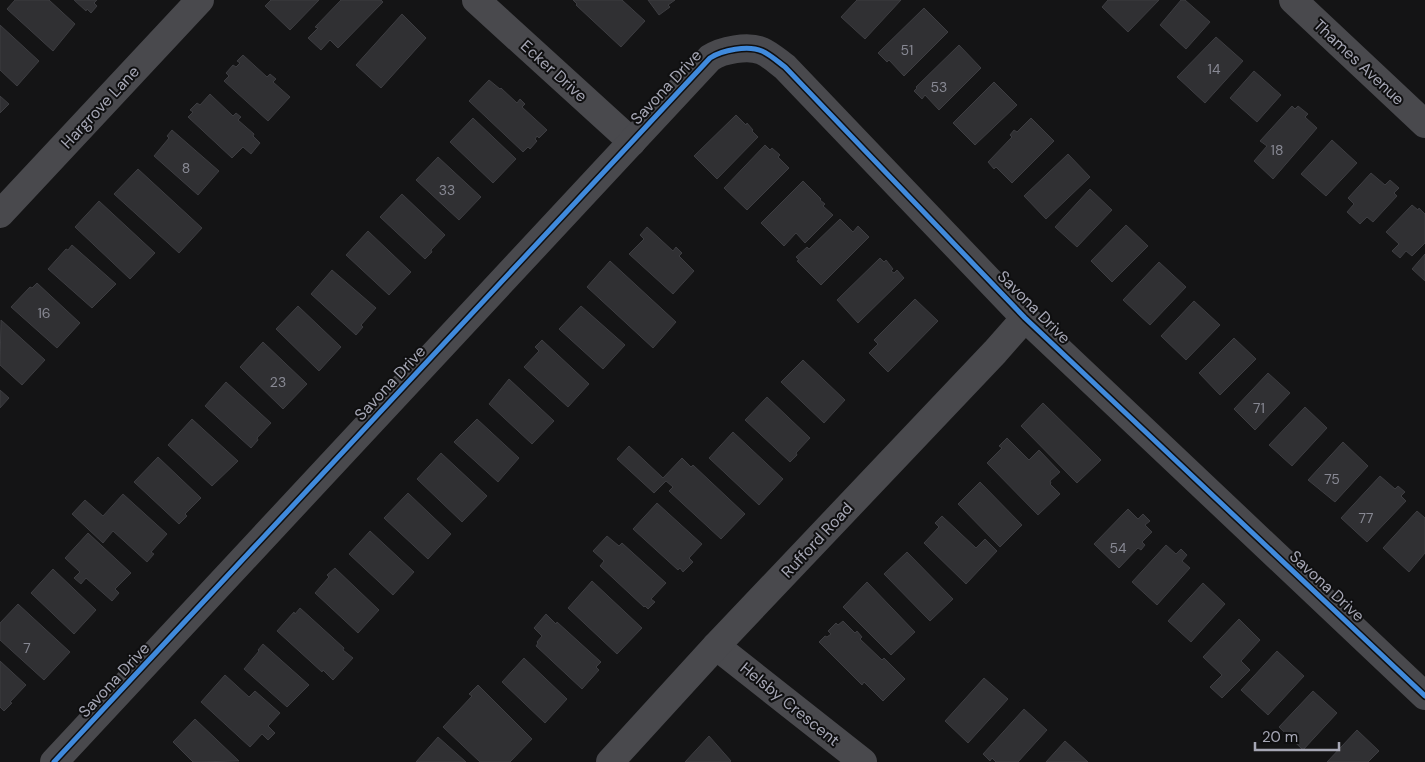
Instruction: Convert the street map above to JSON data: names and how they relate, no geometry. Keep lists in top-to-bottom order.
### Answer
{
  "streets": {
    "street": [
      "Thames Avenue",
      "Ecker Drive",
      "Savona Drive",
      "Hargrove Lane",
      "Rufford Road",
      "Helsby Crescent"
    ]
  },
  "crossings": [
    ["Ecker Drive", "Savona Drive"],
    ["Savona Drive", "Rufford Road"],
    ["Rufford Road", "Helsby Crescent"]
  ],
  "house_numbers": [
    "51",
    "14",
    "53",
    "18",
    "8",
    "33",
    "16",
    "23",
    "71",
    "75",
    "77",
    "54",
    "7"
  ],
  "scale_bar": "20 m"
}
